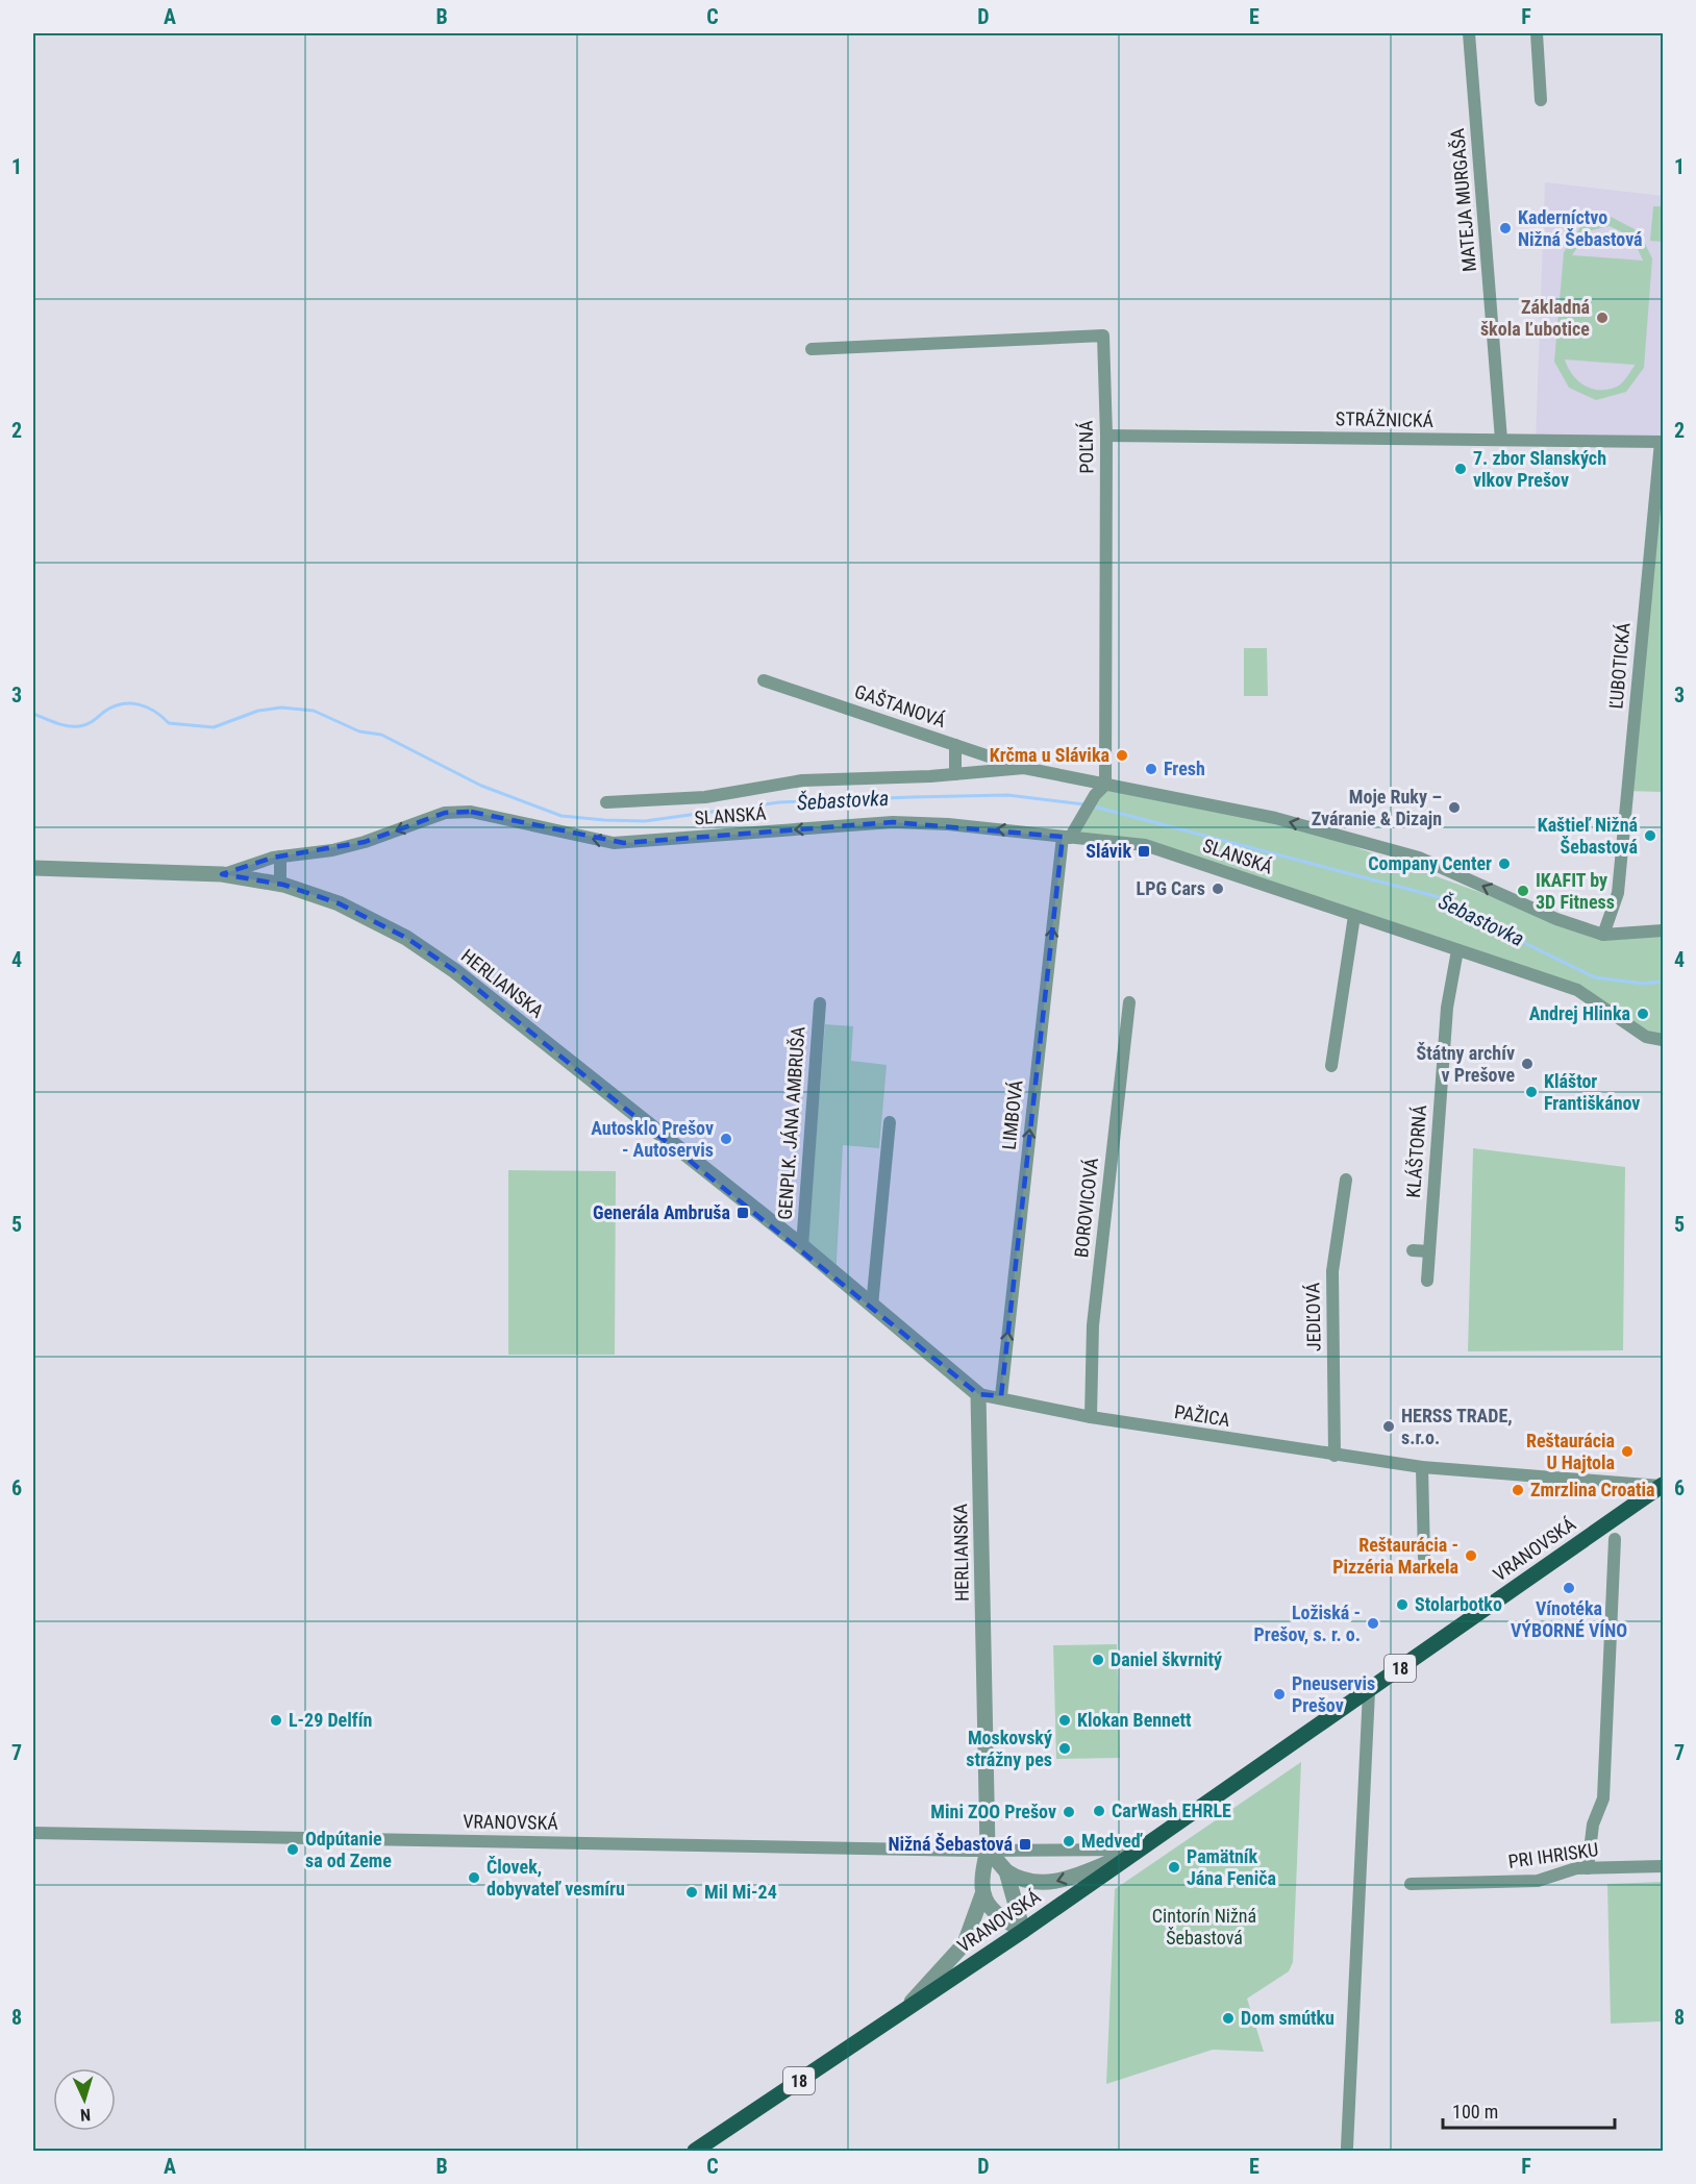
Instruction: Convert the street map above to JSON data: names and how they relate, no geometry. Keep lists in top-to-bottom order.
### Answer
{
  "streets": {
    "main road": ["VRANOVSKÁ", "18"],
    "street": [
      "MATEJA MURGAŠA",
      "STRÁŽNICKÁ",
      "POĽNÁ",
      "ĽUBOTICKÁ",
      "GAŠTANOVÁ",
      "SLANSKÁ",
      "HERLIANSKA",
      "LIMBOVÁ",
      "GENPLK. JÁNA AMBRUŠA",
      "KLÁŠTORNÁ",
      "BOROVICOVÁ",
      "JEDĽOVÁ",
      "PAŽICA",
      "PRI IHRISKU"
    ]
  },
  "crossings": [
    ["MATEJA MURGAŠA", "STRÁŽNICKÁ"],
    ["STRÁŽNICKÁ", "POĽNÁ"],
    ["STRÁŽNICKÁ", "ĽUBOTICKÁ"],
    ["POĽNÁ", "SLANSKÁ"],
    ["ĽUBOTICKÁ", "SLANSKÁ"],
    ["GAŠTANOVÁ", "SLANSKÁ"],
    ["SLANSKÁ", "HERLIANSKA"],
    ["SLANSKÁ", "LIMBOVÁ"],
    ["SLANSKÁ", "KLÁŠTORNÁ"],
    ["HERLIANSKA", "GENPLK. JÁNA AMBRUŠA"],
    ["HERLIANSKA", "PAŽICA"],
    ["HERLIANSKA", "VRANOVSKÁ"],
    ["LIMBOVÁ", "PAŽICA"],
    ["BOROVICOVÁ", "PAŽICA"],
    ["JEDĽOVÁ", "PAŽICA"],
    ["PAŽICA", "VRANOVSKÁ"]
  ],
  "one_way": ["LIMBOVÁ"],
  "water": ["Šebastovka"],
  "parks": ["Cintorín Nižná Šebastová"],
  "places": {
    "other": [
      "Kaderníctvo Nižná Šebastová",
      "Základná škola Ľubotice",
      "7. zbor Slanských vlkov Prešov",
      "Krčma u Slávika",
      "Fresh",
      "Moje Ruky – Zváranie & Dizajn",
      "Kaštieľ Nižná Šebastová",
      "Company Center",
      "LPG Cars",
      "IKAFIT by 3D Fitness",
      "Andrej Hlinka",
      "Štátny archív v Prešove",
      "Kláštor Františkánov",
      "Autosklo Prešov - Autoservis",
      "HERSS TRADE, s.r.o.",
      "Reštaurácia U Hajtola",
      "Zmrzlina Croatia",
      "Reštaurácia - Pizzéria Markela",
      "Vínotéka VÝBORNÉ VÍNO",
      "Stolarbotko",
      "Ložiská - Prešov, s. r. o.",
      "Daniel škvrnitý",
      "Pneuservis Prešov",
      "L-29 Delfín",
      "Klokan Bennett",
      "Moskovský strážny pes",
      "CarWash EHRLE",
      "Mini ZOO Prešov",
      "Medveď",
      "Odpútanie sa od Zeme",
      "Pamätník Jána Feniča",
      "Človek, dobyvateľ vesmíru",
      "Mil Mi-24",
      "Dom smútku"
    ],
    "transit": ["Slávik", "Generála Ambruša", "Nižná Šebastová"]
  },
  "scale_bar": "100 m",
  "north": "bottom",
  "grid": {
    "columns": [
      "A",
      "B",
      "C",
      "D",
      "E",
      "F"
    ],
    "rows": [
      "1",
      "2",
      "3",
      "4",
      "5",
      "6",
      "7",
      "8"
    ]
  }
}
